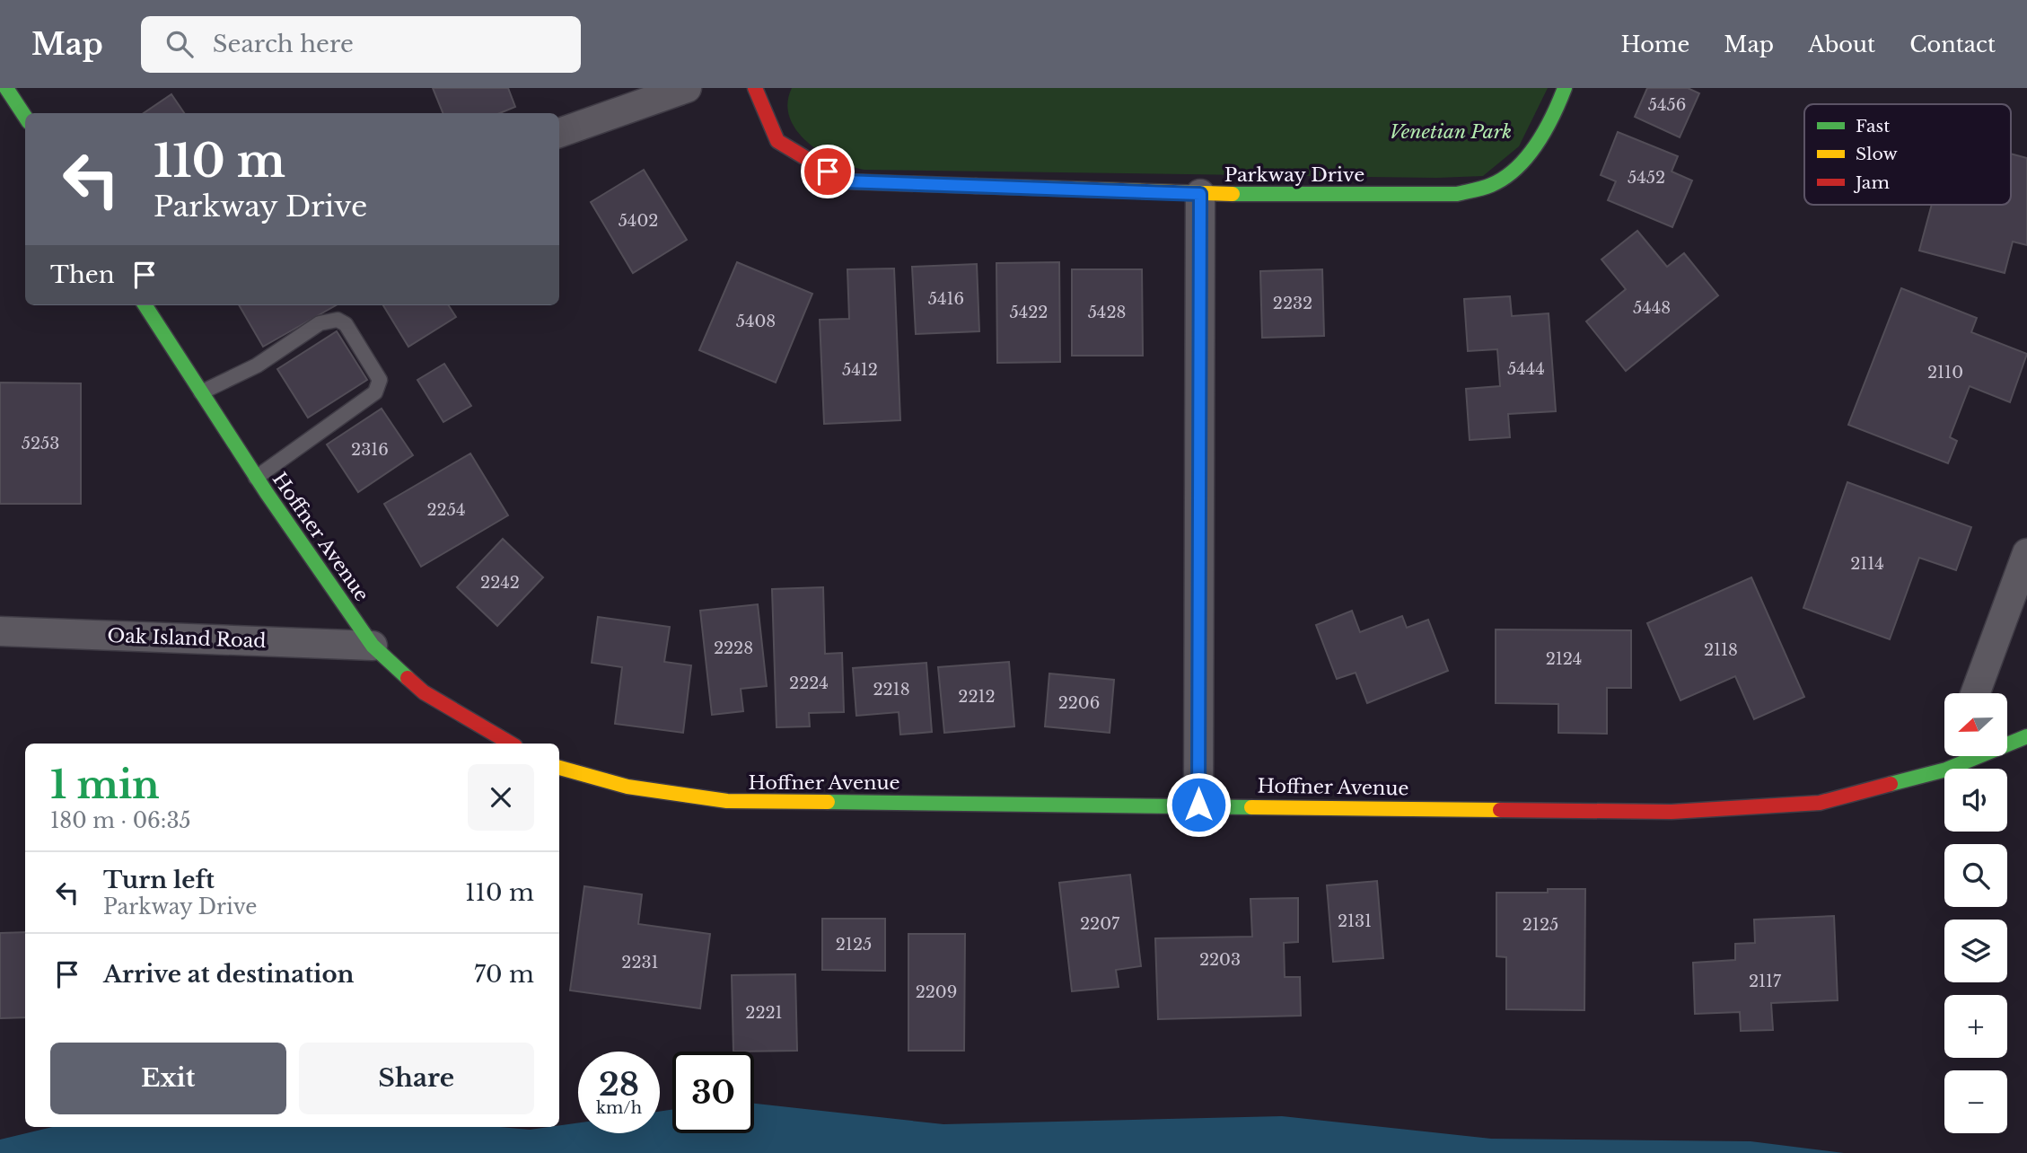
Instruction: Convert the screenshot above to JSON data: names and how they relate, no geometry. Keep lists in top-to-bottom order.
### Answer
{
  "streets": {
    "main road": ["Parkway Drive", "Hoffner Avenue"],
    "street": ["Oak Island Road"]
  },
  "crossings": [
    ["Hoffner Avenue", "Oak Island Road"]
  ],
  "parks": ["Venetian Park"],
  "house_numbers": [
    "5456",
    "5452",
    "5402",
    "5416",
    "2232",
    "5448",
    "5422",
    "5428",
    "5408",
    "5444",
    "5412",
    "2110",
    "5253",
    "2316",
    "2254",
    "2114",
    "2242",
    "2228",
    "2118",
    "2124",
    "2224",
    "2218",
    "2212",
    "2206",
    "2131",
    "2207",
    "2125",
    "2125",
    "2203",
    "2231",
    "2117",
    "2209",
    "2221"
  ],
  "legend": ["Fast", "Slow", "Jam"],
  "north": "left",
  "page": {
    "header": "Map",
    "search": "Search here",
    "nav": [
      "Home",
      "Map",
      "About",
      "Contact"
    ],
    "turn": ["110 m", "Parkway Drive"],
    "then": "Then",
    "map_buttons": ["+", "−"],
    "heading": ["1 min", "180 m · 06:35"],
    "list": [
      {
        "name": "Turn left",
        "note": "Parkway Drive",
        "value": "110 m"
      },
      {
        "name": "Arrive at destination",
        "value": "70 m"
      }
    ],
    "buttons": ["Exit", "Share"],
    "speed": "28 km/h",
    "limit": "30"
  }
}
